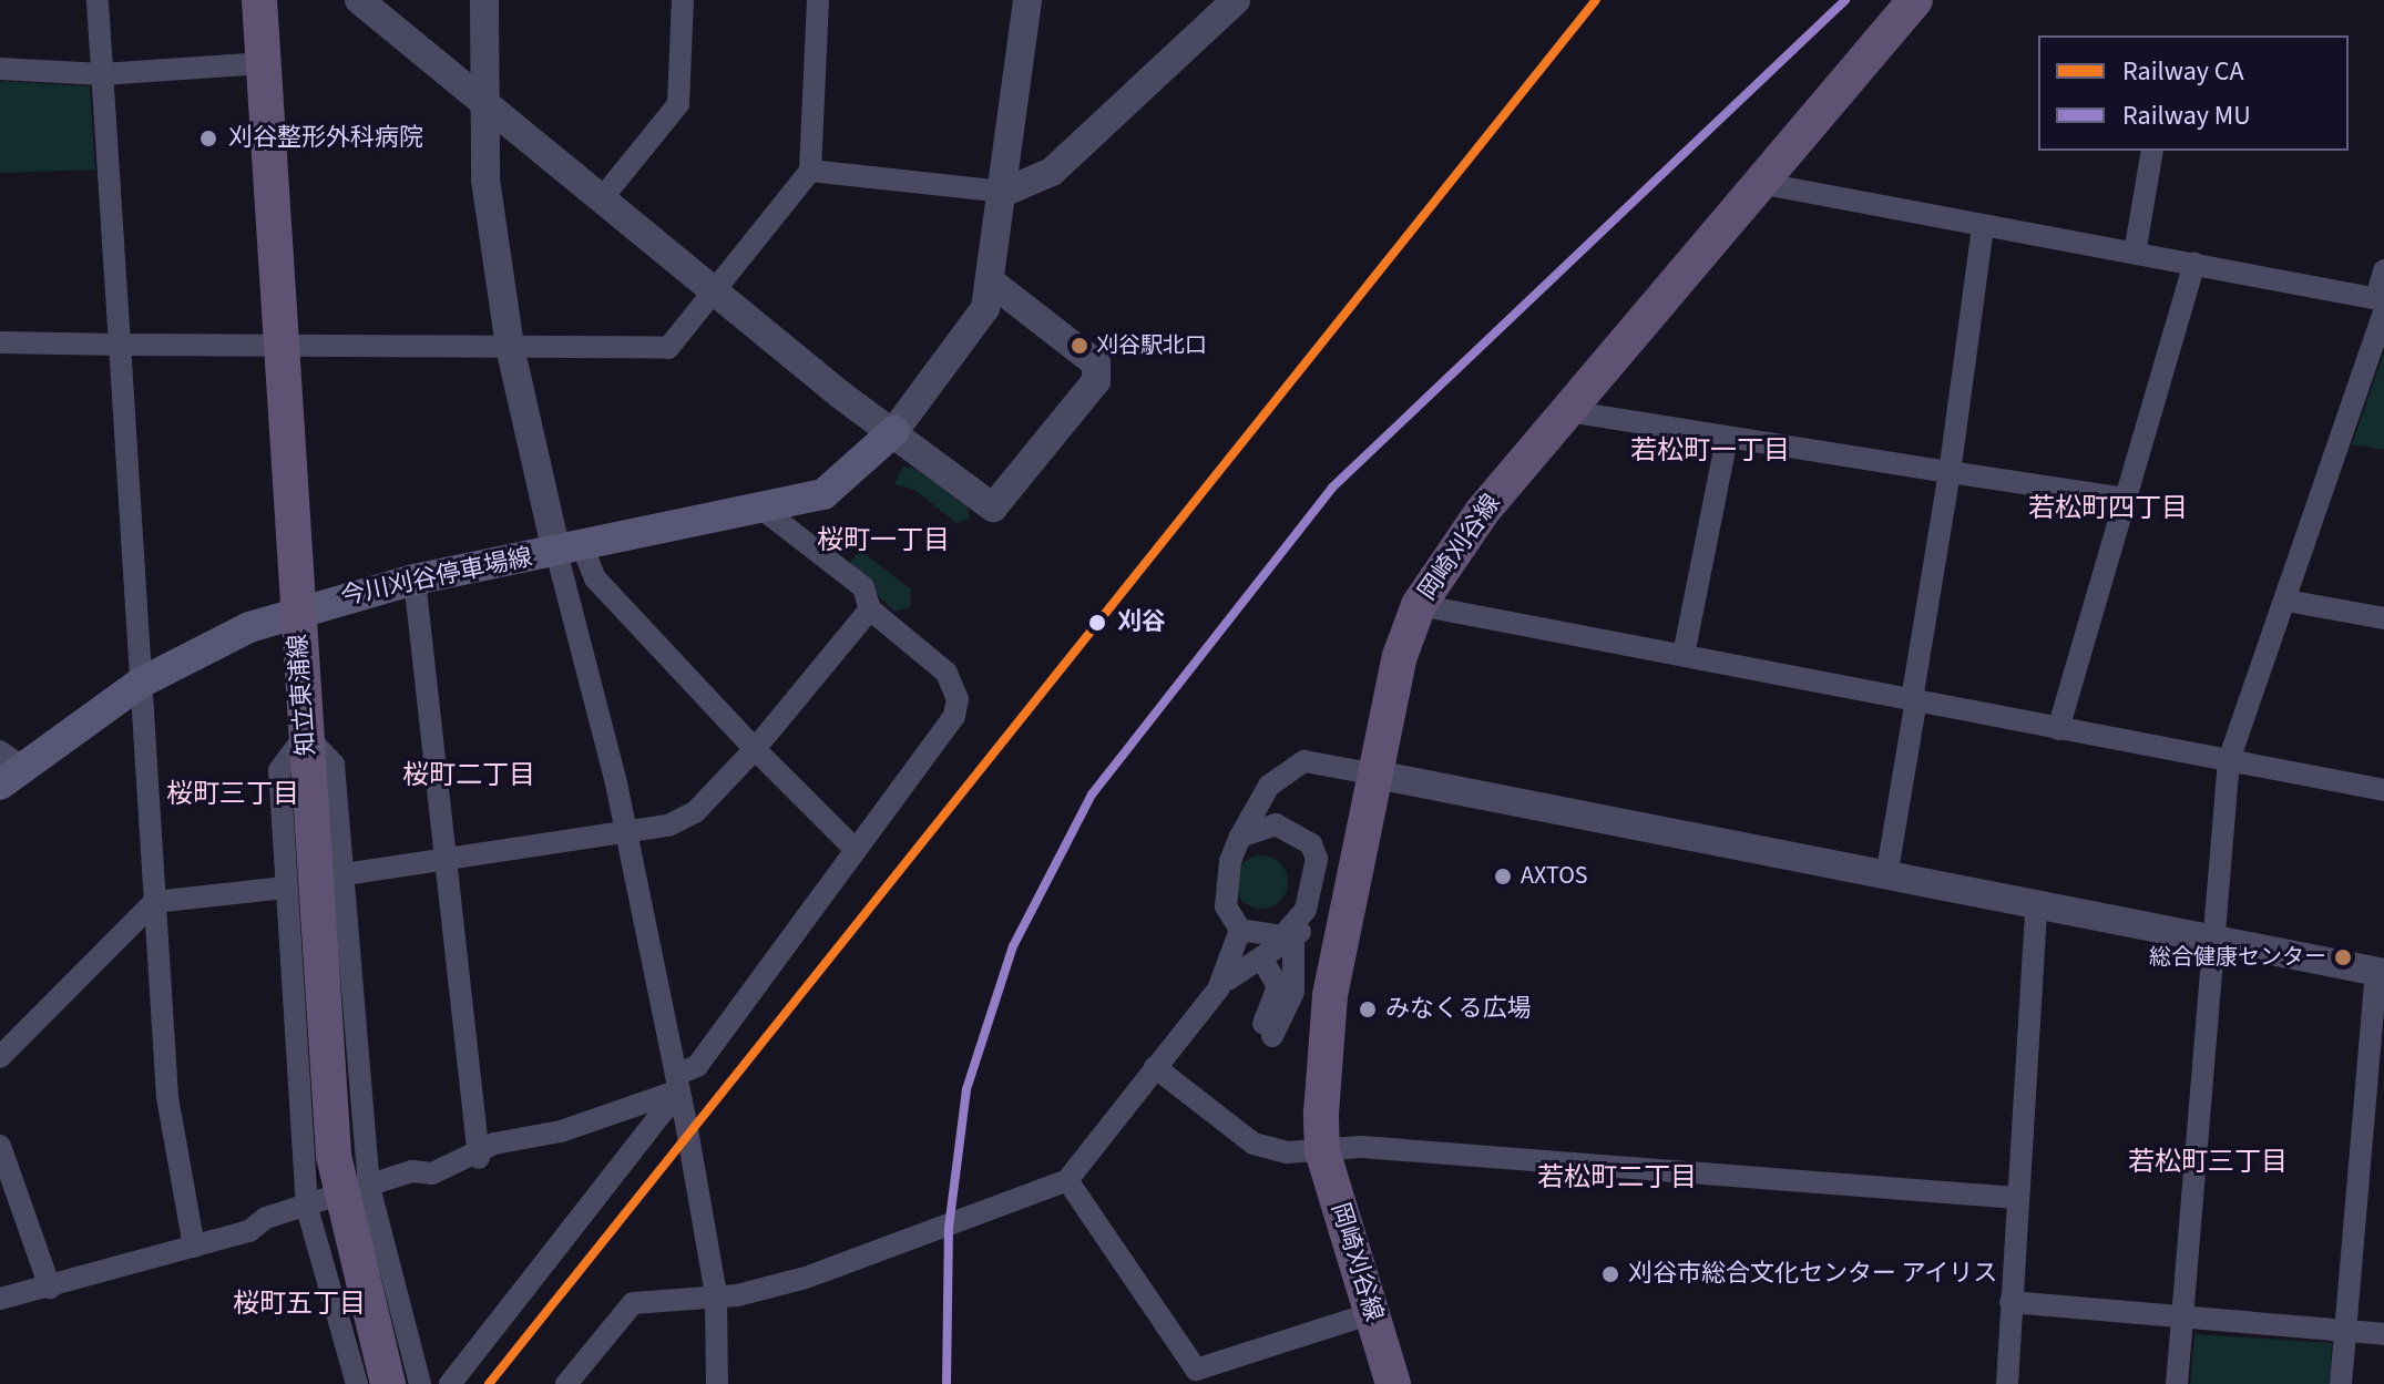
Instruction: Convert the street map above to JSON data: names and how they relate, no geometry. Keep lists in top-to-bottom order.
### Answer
{
  "streets": {
    "main road": ["岡崎刈谷線", "今川刈谷停車場線", "知立東浦線"]
  },
  "crossings": [
    ["今川刈谷停車場線", "知立東浦線"]
  ],
  "districts": [
    "若松町一丁目",
    "若松町四丁目",
    "桜町一丁目",
    "桜町二丁目",
    "桜町三丁目",
    "若松町三丁目",
    "若松町二丁目",
    "桜町五丁目"
  ],
  "places": [
    "刈谷整形外科病院",
    "刈谷駅北口",
    "刈谷",
    "AXTOS",
    "総合健康センター",
    "みなくる広場",
    "刈谷市総合文化センター アイリス"
  ],
  "lines": ["rail line CA", "rail line MU"],
  "legend": ["Railway CA", "Railway MU"]
}
